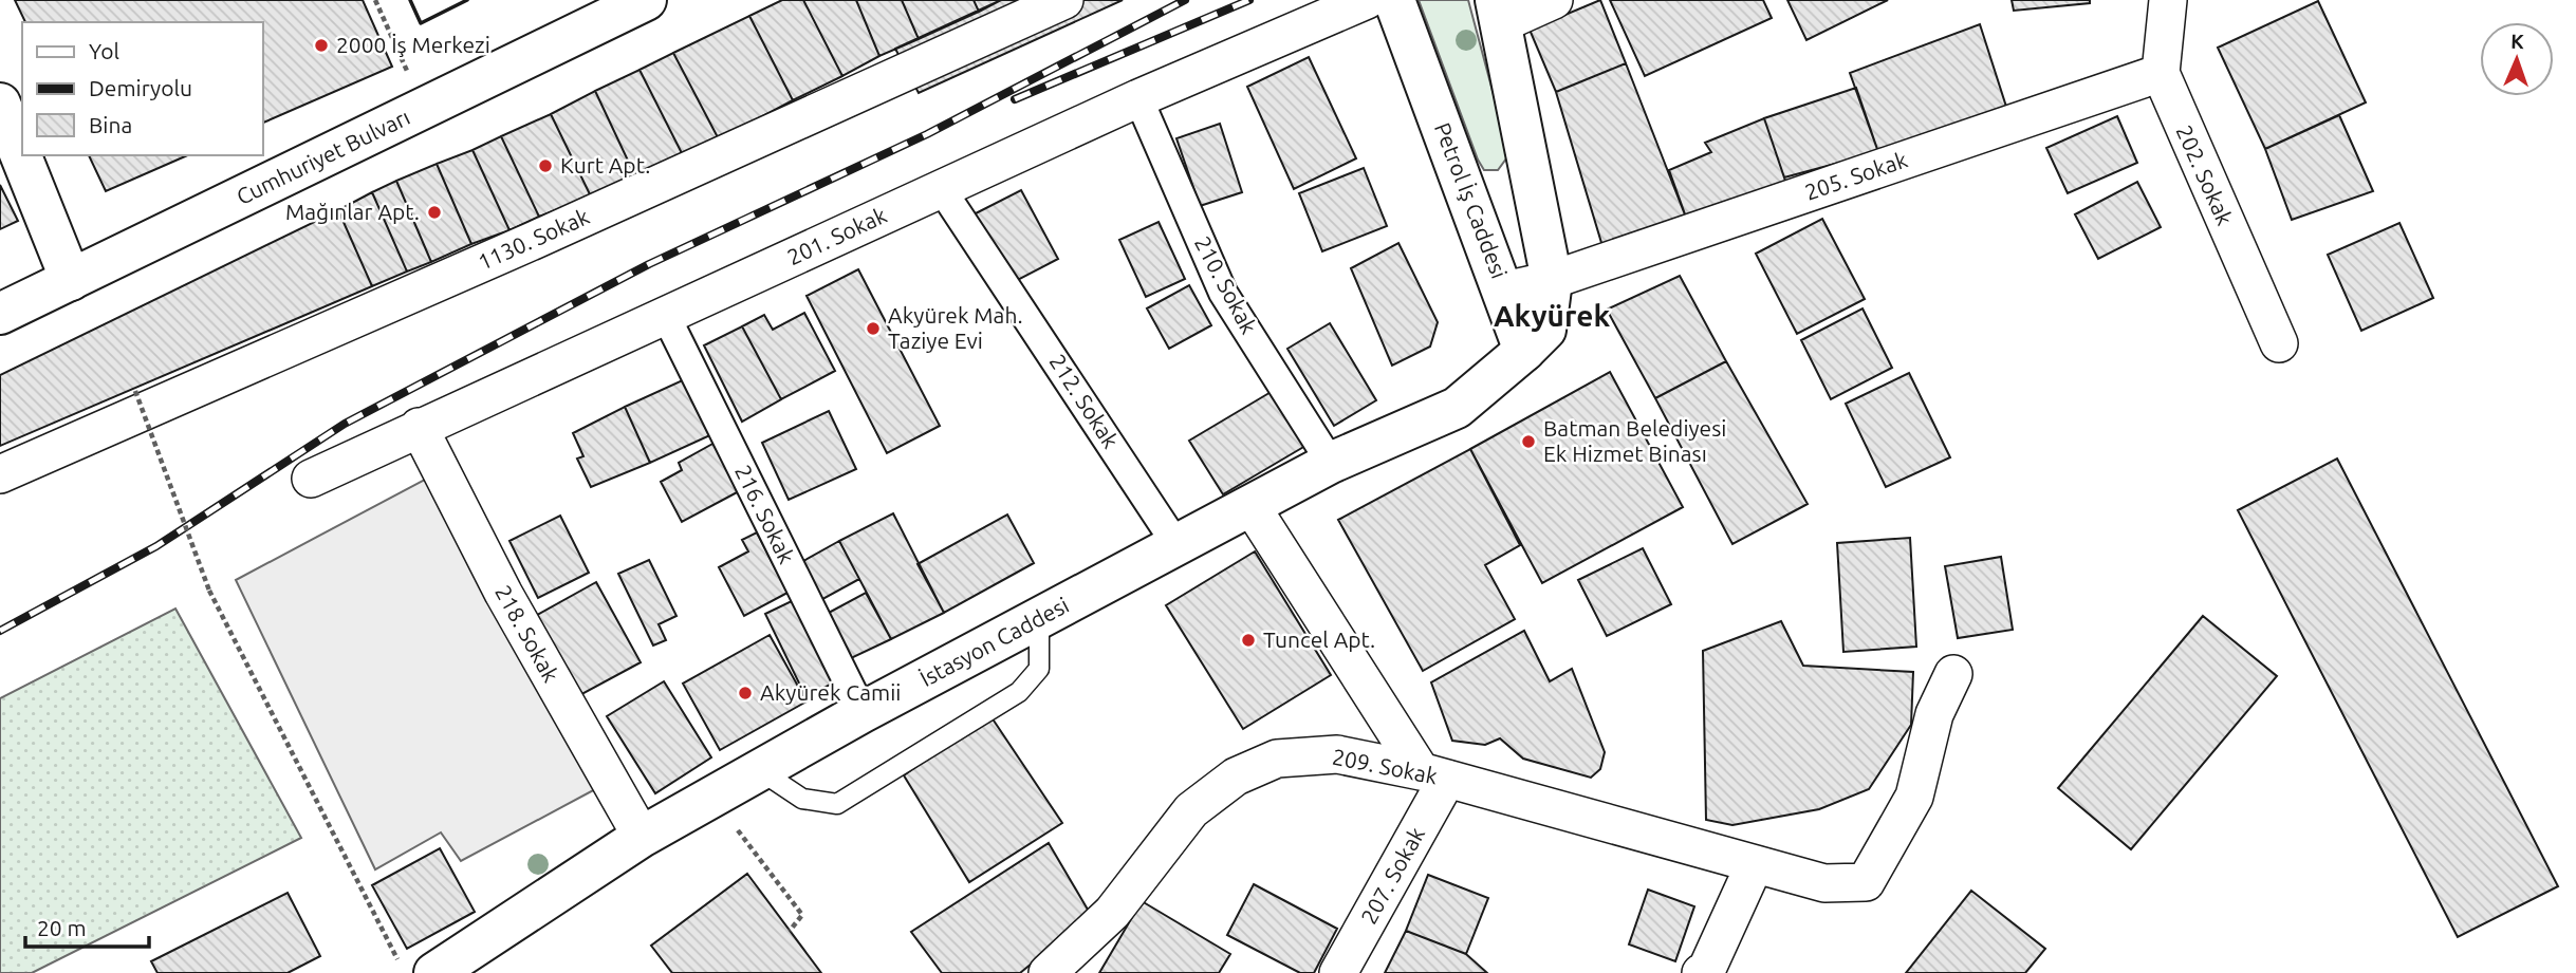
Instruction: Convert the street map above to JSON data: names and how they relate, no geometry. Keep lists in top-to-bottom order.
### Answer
{
  "streets": {
    "street": [
      "Cumhuriyet Bulvarı",
      "202. Sokak",
      "205. Sokak",
      "Petrol İş Caddesi",
      "201. Sokak",
      "1130. Sokak",
      "210. Sokak",
      "212. Sokak",
      "216. Sokak",
      "218. Sokak",
      "İstasyon Caddesi",
      "209. Sokak",
      "207. Sokak"
    ]
  },
  "crossings": [
    ["202. Sokak", "205. Sokak"],
    ["205. Sokak", "Petrol İş Caddesi"],
    ["Petrol İş Caddesi", "İstasyon Caddesi"],
    ["201. Sokak", "210. Sokak"],
    ["201. Sokak", "212. Sokak"],
    ["201. Sokak", "216. Sokak"],
    ["201. Sokak", "218. Sokak"],
    ["210. Sokak", "İstasyon Caddesi"],
    ["212. Sokak", "İstasyon Caddesi"],
    ["216. Sokak", "İstasyon Caddesi"],
    ["218. Sokak", "İstasyon Caddesi"],
    ["209. Sokak", "207. Sokak"]
  ],
  "districts": ["Akyürek"],
  "places": [
    "2000 İş Merkezi",
    "Kurt Apt.",
    "Mağınlar Apt.",
    "Akyürek Mah. Taziye Evi",
    "Batman Belediyesi Ek Hizmet Binası",
    "Tuncel Apt.",
    "Akyürek Camii"
  ],
  "legend": ["Yol", "Demiryolu", "Bina"],
  "scale_bar": "20 m",
  "north": "top"
}
